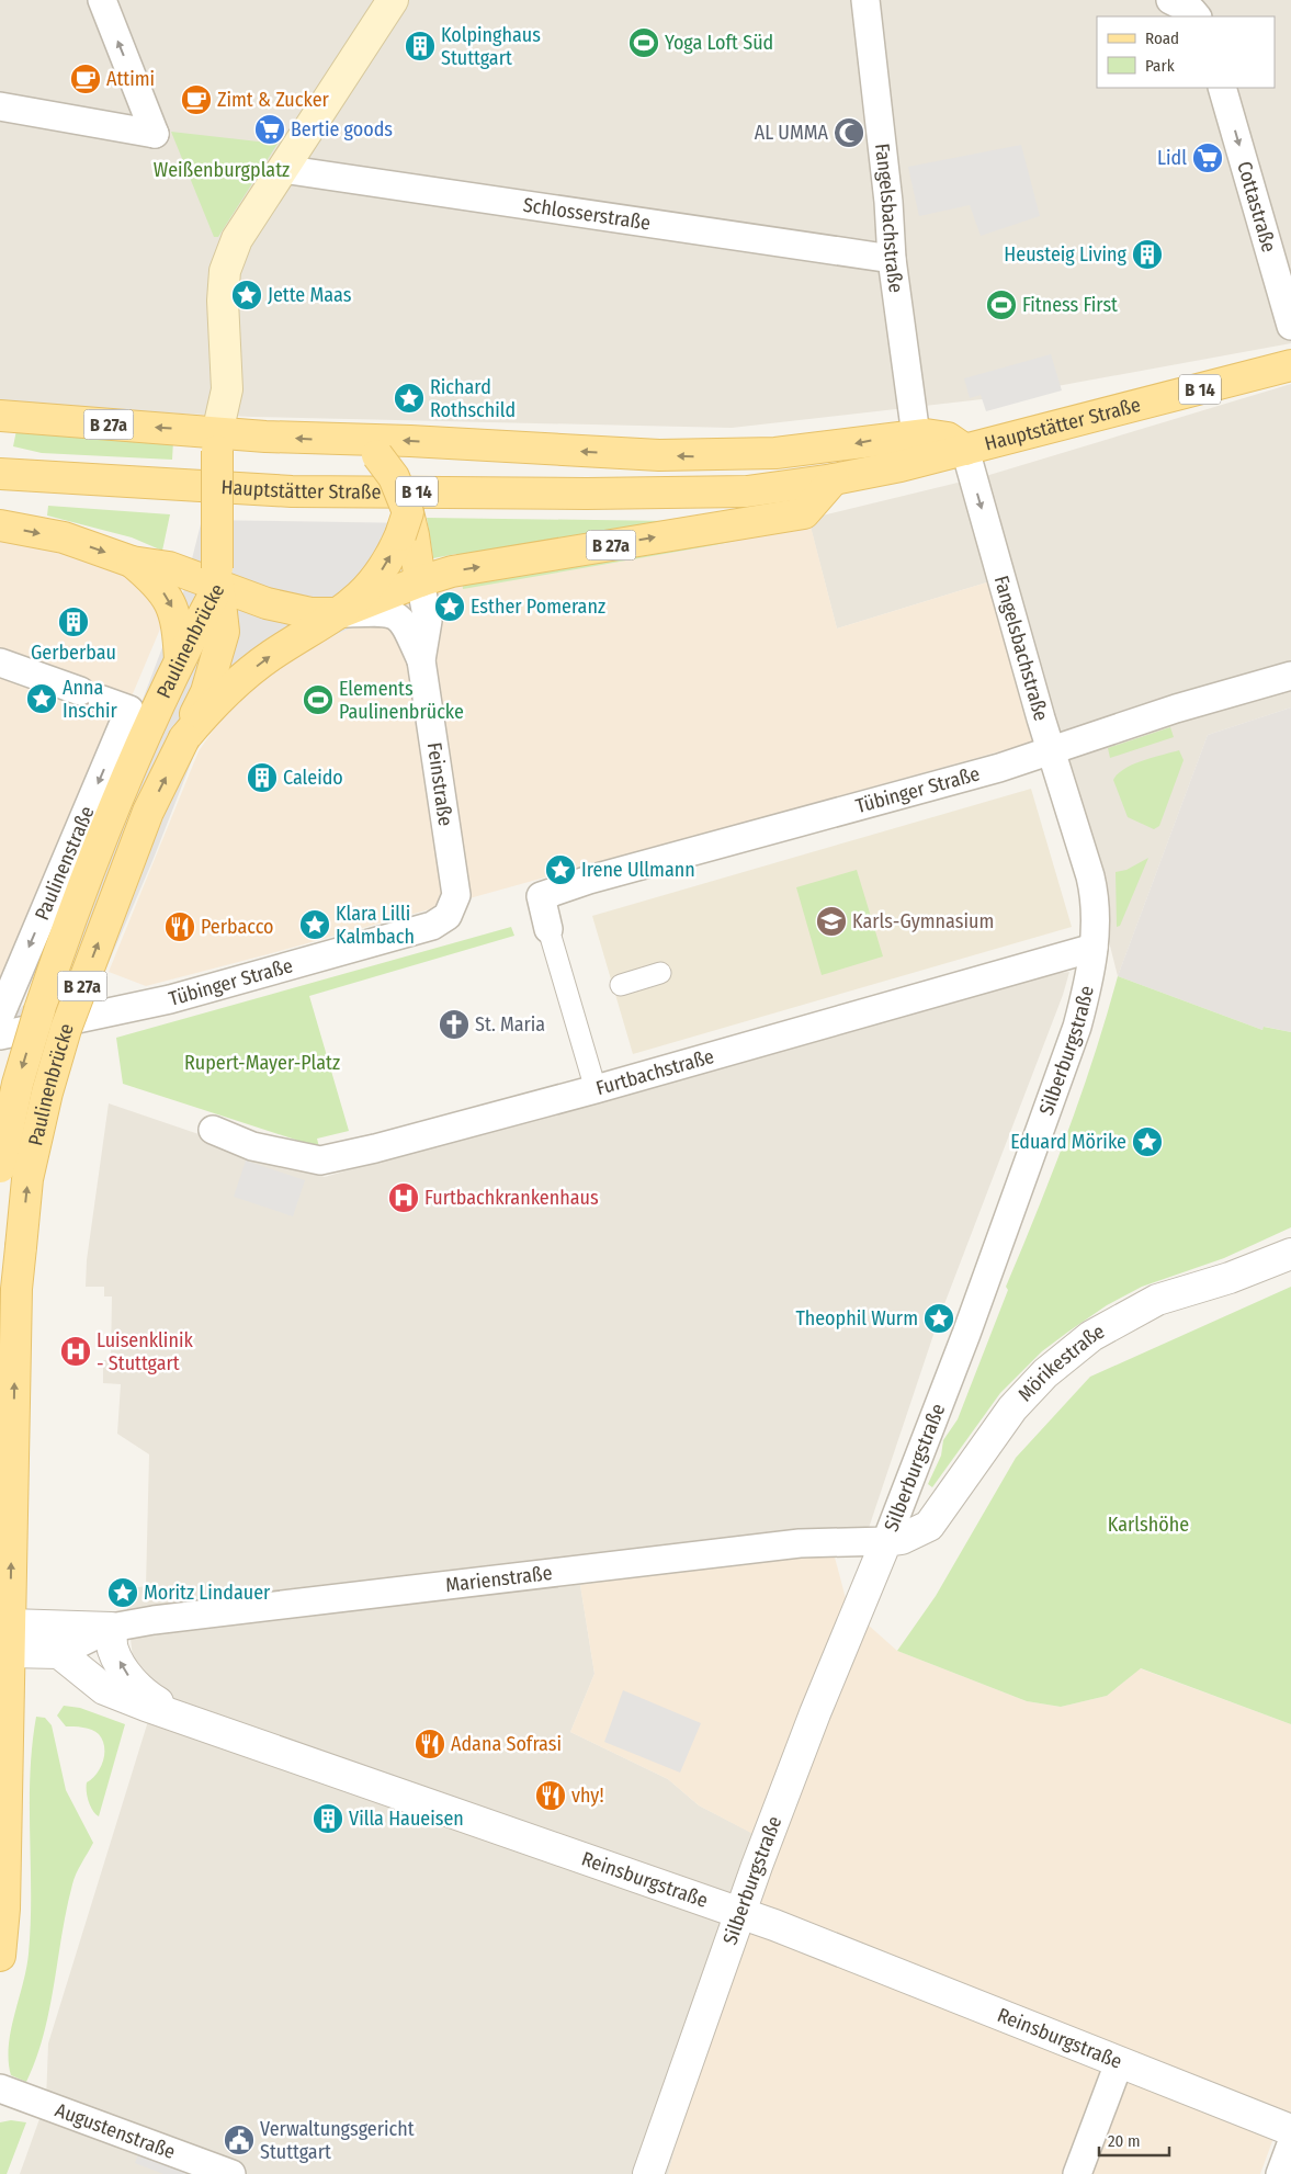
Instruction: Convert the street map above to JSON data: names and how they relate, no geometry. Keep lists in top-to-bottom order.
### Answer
{
  "streets": {
    "main road": [
      "B 14",
      "B 27a",
      "Hauptstätter Straße",
      "Paulinenbrücke"
    ],
    "street": [
      "Cottastraße",
      "Schlosserstraße",
      "Fangelsbachstraße",
      "Feinstraße",
      "Tübinger Straße",
      "Paulinenstraße",
      "Silberburgstraße",
      "Furtbachstraße",
      "Mörikestraße",
      "Marienstraße",
      "Reinsburgstraße",
      "Augustenstraße"
    ]
  },
  "crossings": [
    ["Schlosserstraße", "Fangelsbachstraße"],
    ["Fangelsbachstraße", "B 27a"],
    ["Fangelsbachstraße", "Hauptstätter Straße"],
    ["Fangelsbachstraße", "Tübinger Straße"],
    ["Fangelsbachstraße", "Silberburgstraße"],
    ["B 27a", "Hauptstätter Straße"],
    ["B 27a", "Paulinenbrücke"],
    ["B 27a", "Feinstraße"],
    ["B 27a", "Marienstraße"],
    ["Paulinenbrücke", "Feinstraße"],
    ["Paulinenbrücke", "Marienstraße"],
    ["Feinstraße", "Tübinger Straße"],
    ["Tübinger Straße", "Silberburgstraße"],
    ["Silberburgstraße", "Furtbachstraße"],
    ["Silberburgstraße", "Mörikestraße"],
    ["Silberburgstraße", "Marienstraße"],
    ["Silberburgstraße", "Reinsburgstraße"],
    ["Mörikestraße", "Marienstraße"],
    ["Marienstraße", "Reinsburgstraße"]
  ],
  "one_way": ["Cottastraße", "Fangelsbachstraße"],
  "parks": ["Weißenburgplatz", "Rupert-Mayer-Platz", "Karlshöhe"],
  "places": {
    "sports": ["Yoga Loft Süd", "Fitness First", "Elements Paulinenbrücke"],
    "building": [
      "Kolpinghaus Stuttgart",
      "Heusteig Living",
      "Gerberbau",
      "Caleido",
      "Villa Haueisen"
    ],
    "cafe": ["Attimi", "Zimt & Zucker"],
    "supermarket": ["Bertie goods", "Lidl"],
    "mosque": ["AL UMMA"],
    "place": [
      "Jette Maas",
      "Richard Rothschild",
      "Esther Pomeranz",
      "Anna Inschir",
      "Irene Ullmann",
      "Klara Lilli Kalmbach",
      "Eduard Mörike",
      "Theophil Wurm",
      "Moritz Lindauer"
    ],
    "school or university": ["Karls-Gymnasium"],
    "restaurant": ["Perbacco", "Adana Sofrasi", "vhy!"],
    "church": ["St. Maria"],
    "hospital": ["Furtbachkrankenhaus", "Luisenklinik - Stuttgart"],
    "public building": ["Verwaltungsgericht Stuttgart"]
  },
  "legend": ["Road", "Park"],
  "scale_bar": "20 m"
}
